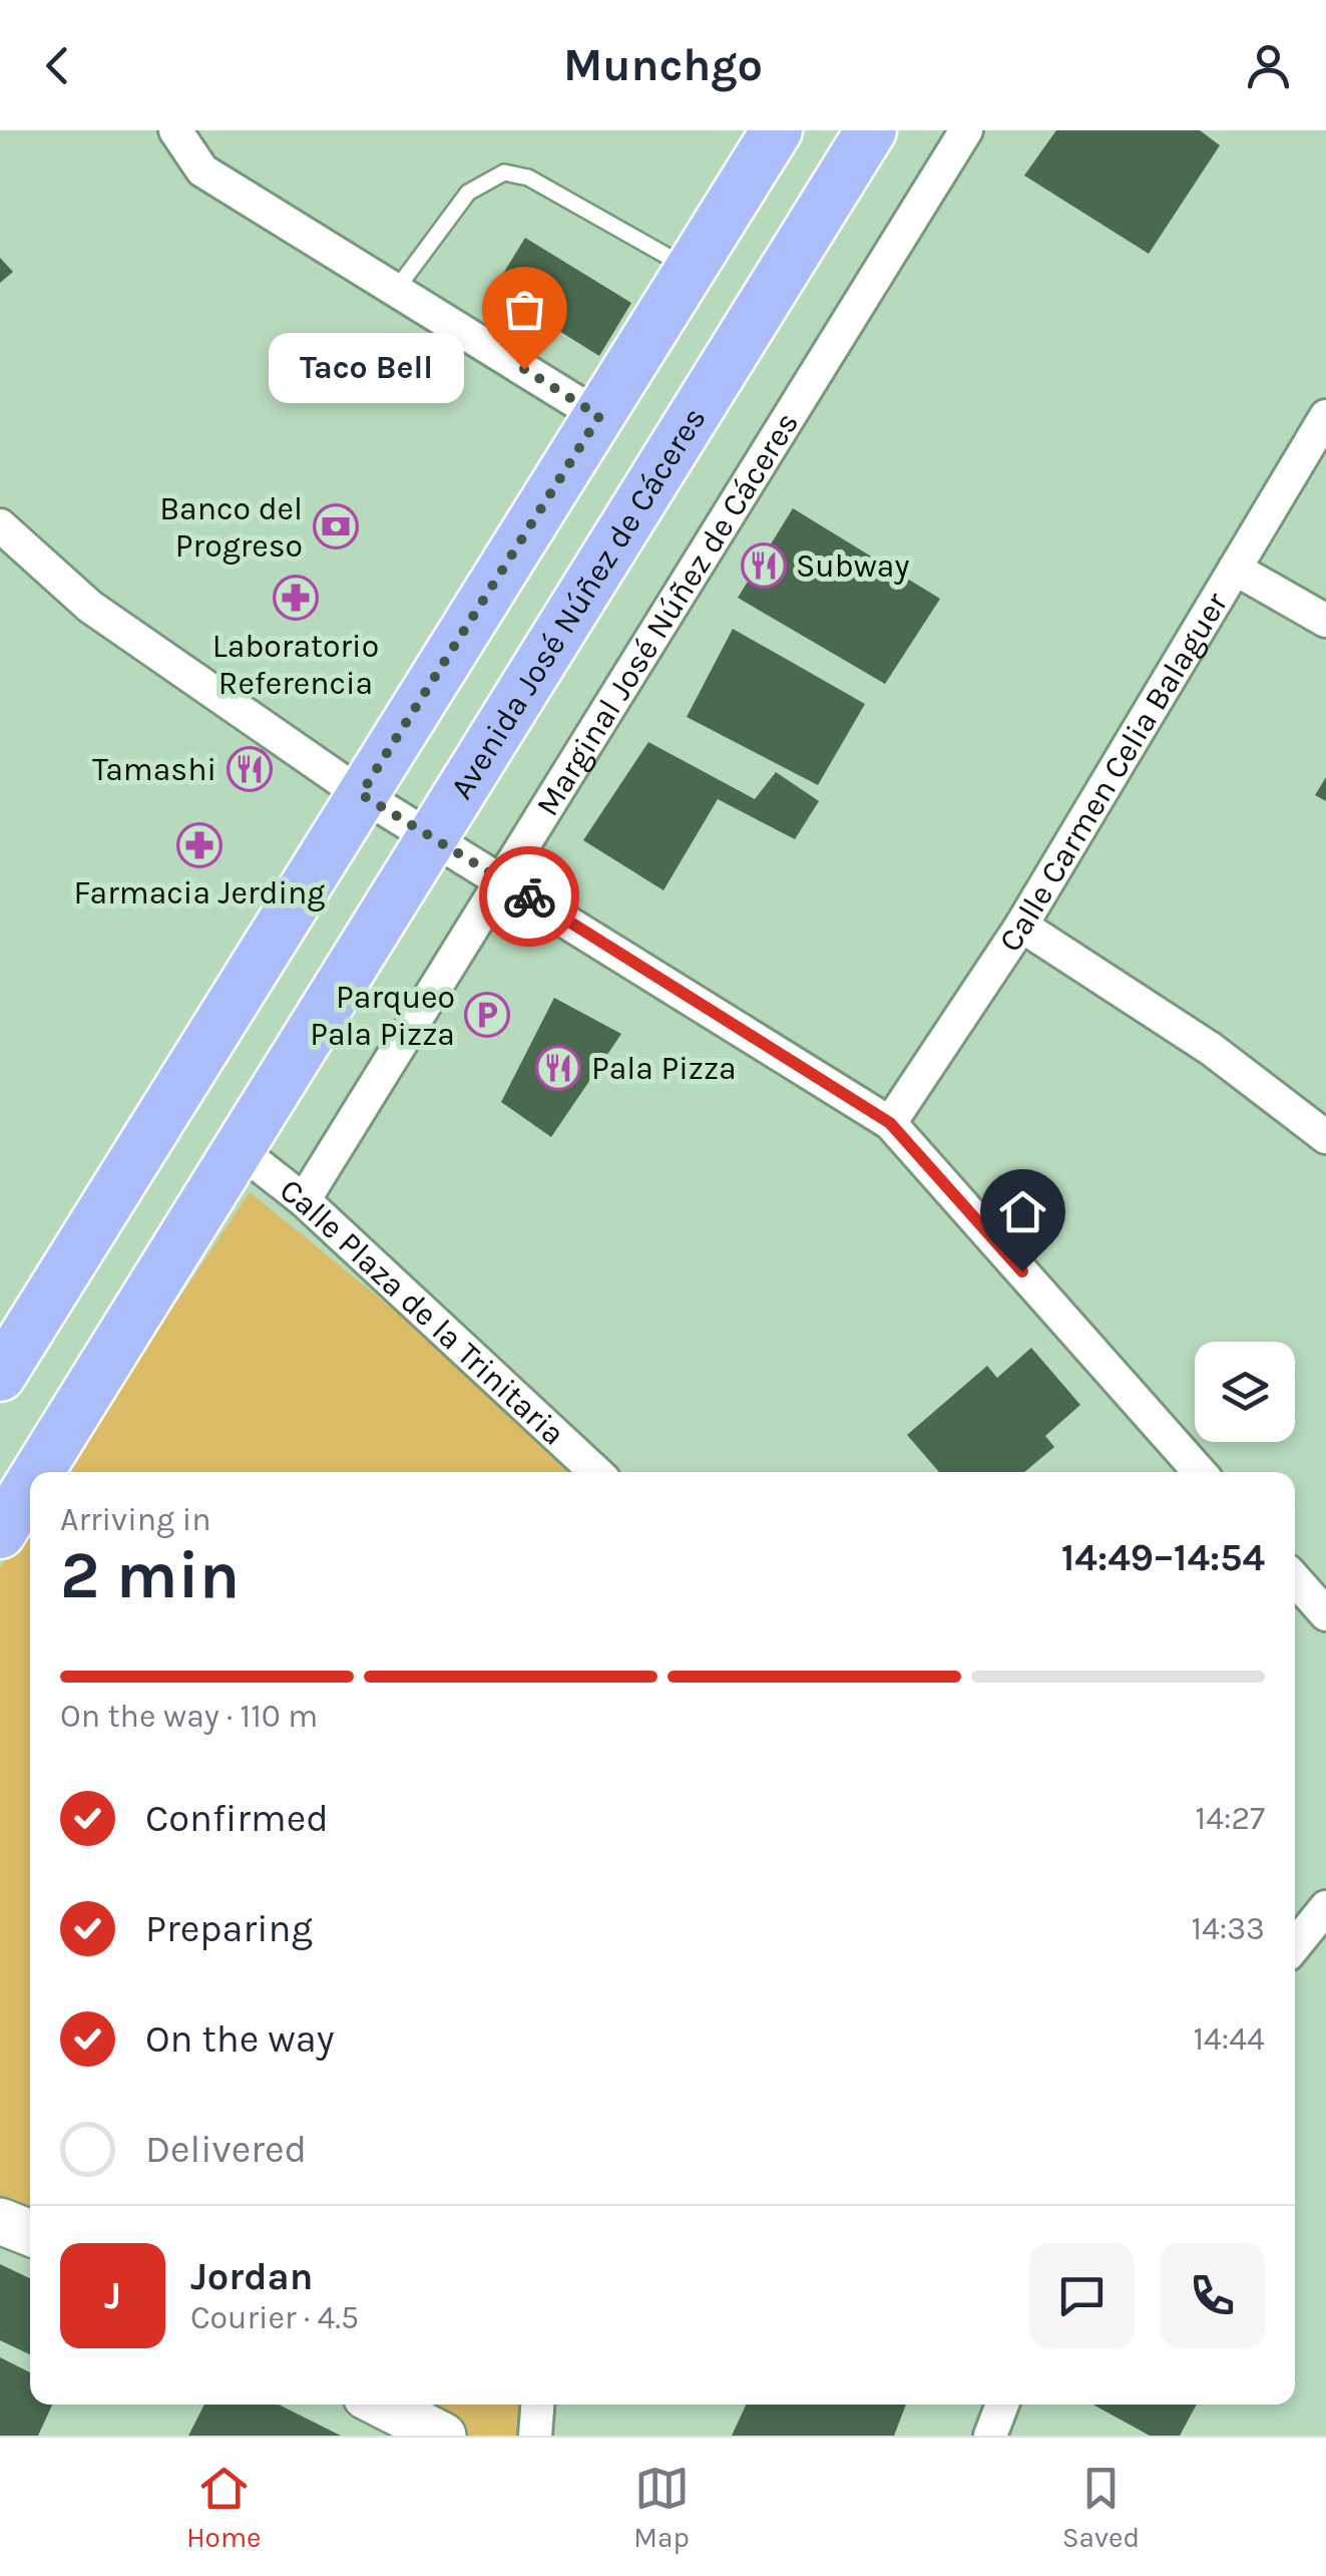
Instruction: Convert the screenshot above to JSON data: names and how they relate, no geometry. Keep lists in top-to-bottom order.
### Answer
{
  "streets": {
    "main road": ["Avenida José Núñez de Cáceres"],
    "street": ["Marginal José Núñez de Cáceres", "Calle Carmen Celia Balaguer", "Calle Plaza de la Trinitaria"]
  },
  "crossings": [
    ["Avenida José Núñez de Cáceres", "Calle Plaza de la Trinitaria"],
    ["Marginal José Núñez de Cáceres", "Calle Plaza de la Trinitaria"]
  ],
  "places": {
    "other": ["Taco Bell"],
    "bank": ["Banco del Progreso"],
    "restaurant": ["Subway", "Tamashi", "Pala Pizza"],
    "pharmacy": ["Laboratorio Referencia", "Farmacia Jerding"],
    "parking": ["Parqueo Pala Pizza"]
  },
  "page": {
    "header": "Munchgo",
    "bubble": "Taco Bell",
    "heading": ["2 min", "Arriving in", "14:49–14:54"],
    "panel": ["Jordan", "Courier · 4.5"],
    "bar": "On the way · 110 m",
    "list": [
      ["Confirmed", "14:27"],
      ["Preparing", "14:33"],
      ["On the way", "14:44"],
      "Delivered"
    ],
    "round": "J",
    "tabs": ["Home", "Map", "Saved"]
  }
}
